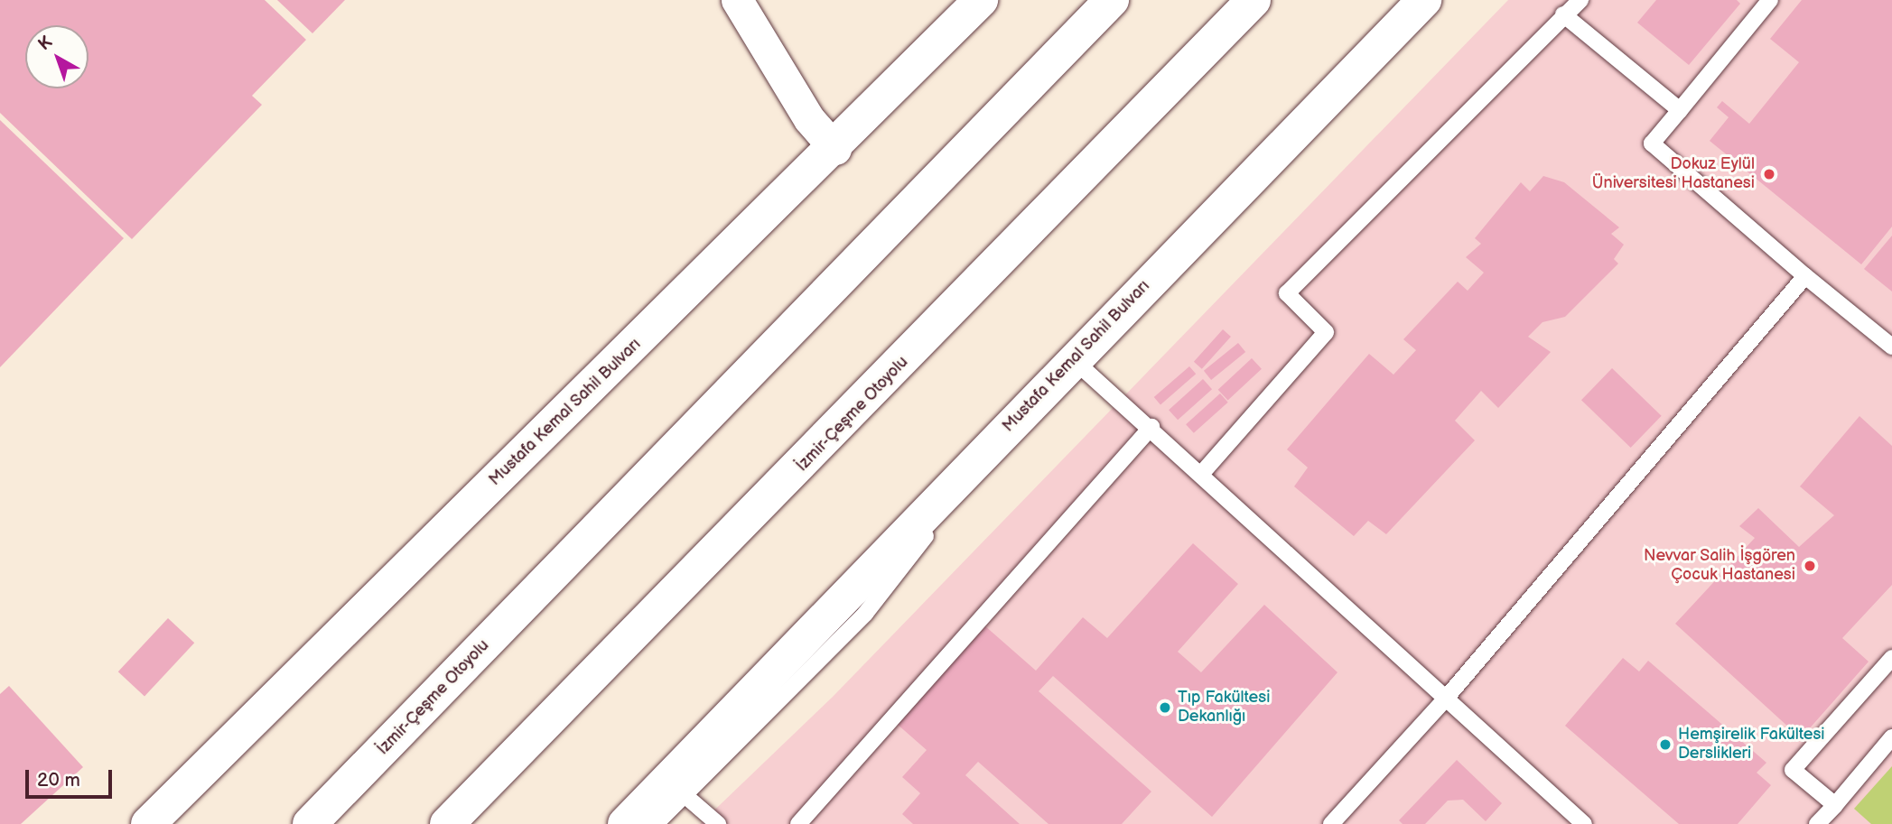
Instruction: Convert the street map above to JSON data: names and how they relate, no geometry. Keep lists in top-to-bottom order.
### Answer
{
  "streets": {
    "main road": ["Mustafa Kemal Sahil Bulvarı", "İzmir-Çeşme Otoyolu"]
  },
  "places": [
    "Dokuz Eylül Üniversitesi Hastanesi",
    "Nevvar Salih İşgören Çocuk Hastanesi",
    "Tıp Fakültesi Dekanlığı",
    "Hemşirelik Fakültesi Derslikleri"
  ],
  "scale_bar": "20 m",
  "north": "top left"
}
